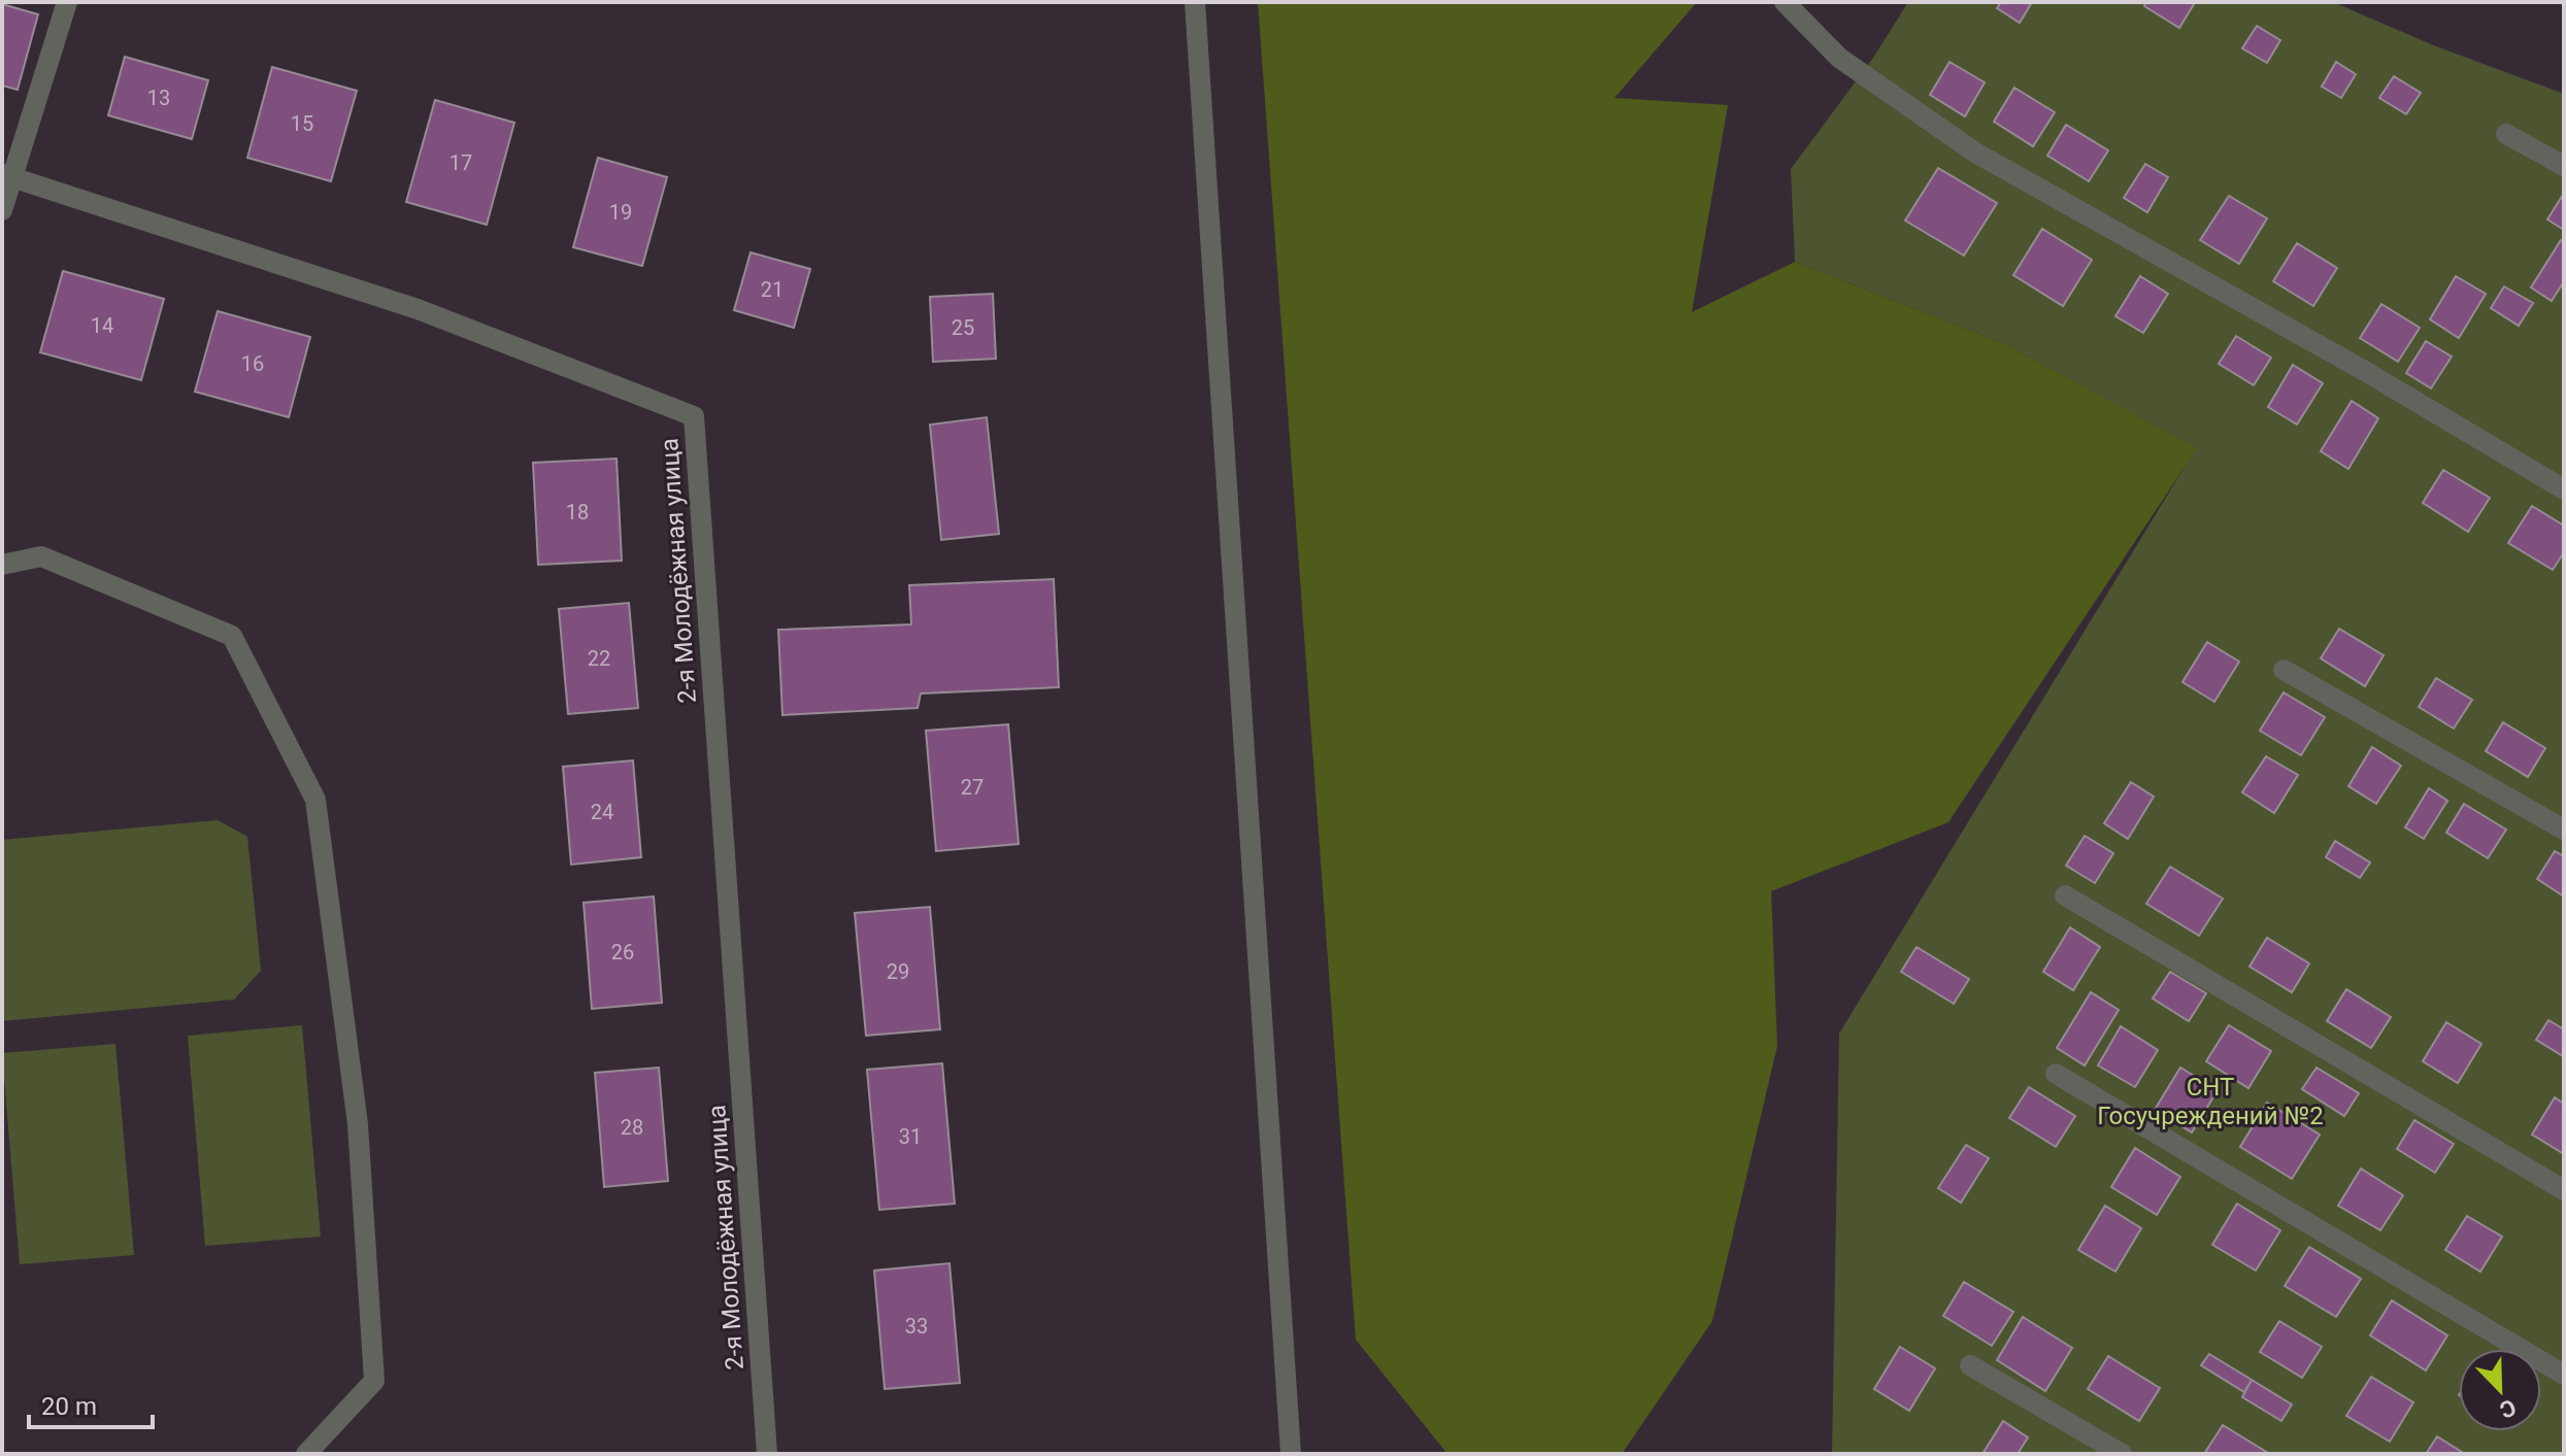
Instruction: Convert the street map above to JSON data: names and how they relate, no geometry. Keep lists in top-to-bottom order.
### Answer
{
  "streets": {
    "street": ["2-я Молодёжная улица"]
  },
  "parks": ["СНТ Госучреждений №2"],
  "house_numbers": [
    "13",
    "15",
    "17",
    "19",
    "21",
    "14",
    "25",
    "16",
    "18",
    "22",
    "27",
    "24",
    "26",
    "29",
    "28",
    "31",
    "33"
  ],
  "scale_bar": "20 m",
  "north": "bottom right"
}
